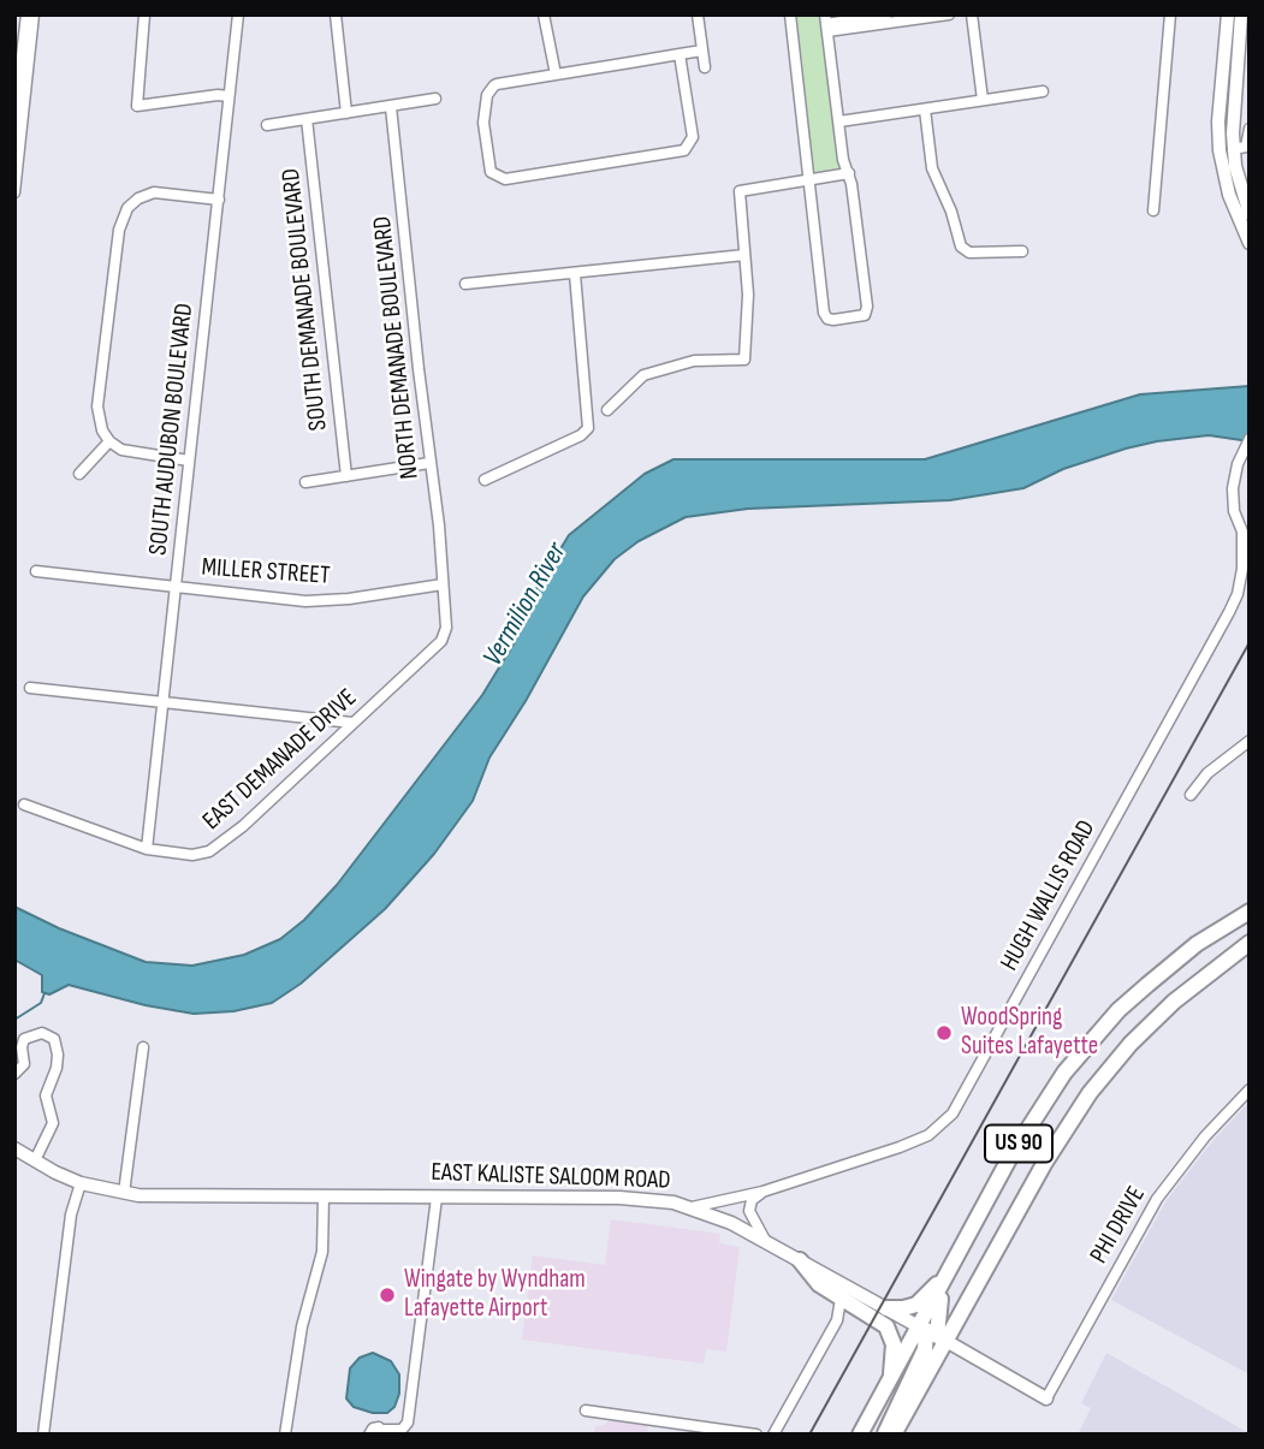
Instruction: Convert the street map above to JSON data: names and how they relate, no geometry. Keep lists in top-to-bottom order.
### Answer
{
  "streets": {
    "highway": ["US 90"],
    "main road": ["EAST KALISTE SALOOM ROAD"],
    "street": [
      "SOUTH DEMANADE BOULEVARD",
      "NORTH DEMANADE BOULEVARD",
      "SOUTH AUDUBON BOULEVARD",
      "MILLER STREET",
      "EAST DEMANADE DRIVE",
      "HUGH WALLIS ROAD",
      "PHI DRIVE"
    ]
  },
  "crossings": [
    ["NORTH DEMANADE BOULEVARD", "MILLER STREET"],
    ["NORTH DEMANADE BOULEVARD", "EAST DEMANADE DRIVE"],
    ["SOUTH AUDUBON BOULEVARD", "MILLER STREET"],
    ["SOUTH AUDUBON BOULEVARD", "EAST DEMANADE DRIVE"],
    ["MILLER STREET", "EAST DEMANADE DRIVE"],
    ["HUGH WALLIS ROAD", "EAST KALISTE SALOOM ROAD"],
    ["US 90", "EAST KALISTE SALOOM ROAD"],
    ["EAST KALISTE SALOOM ROAD", "PHI DRIVE"]
  ],
  "water": ["Vermilion River"],
  "places": ["WoodSpring Suites Lafayette", "Wingate by Wyndham Lafayette Airport"]
}
